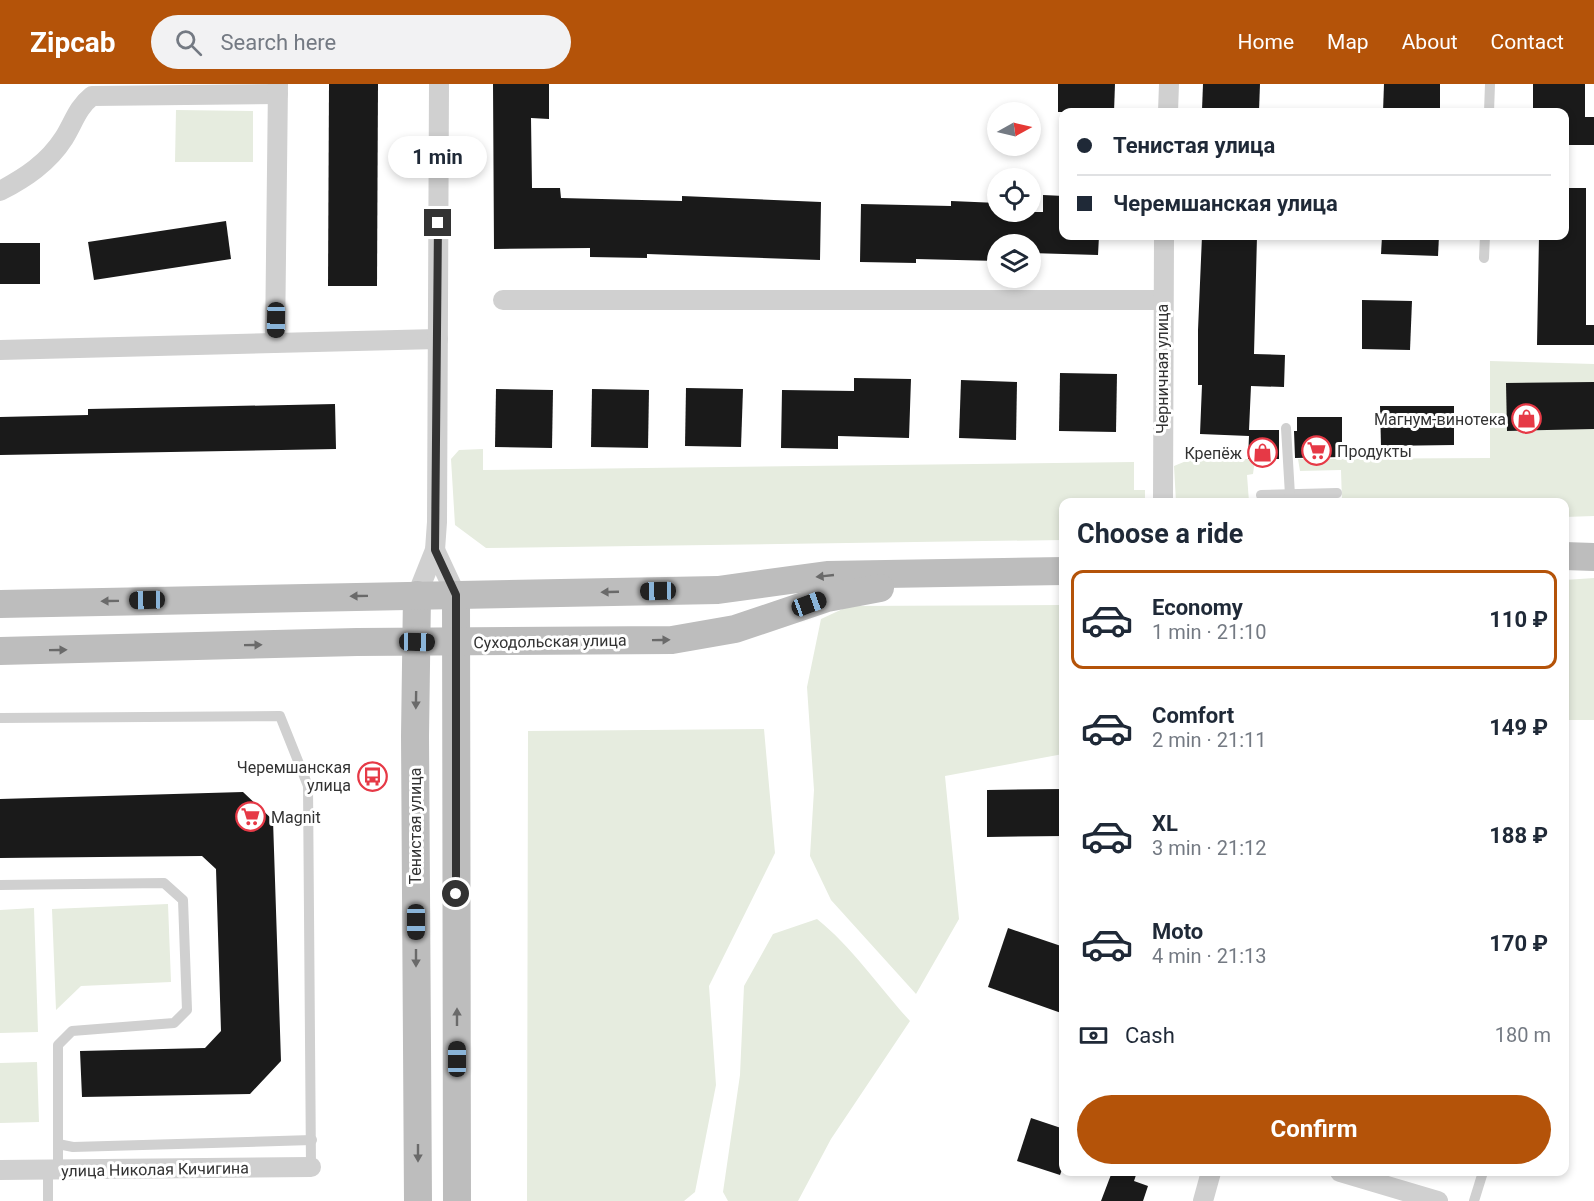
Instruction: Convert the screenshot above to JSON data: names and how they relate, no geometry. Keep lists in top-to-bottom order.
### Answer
{
  "streets": {
    "main road": ["Суходольская улица", "Тенистая улица"],
    "street": ["Черничная улица", "улица Николая Кичигина"]
  },
  "crossings": [
    ["Суходольская улица", "Тенистая улица"]
  ],
  "places": {
    "shop": ["Магнум-винотека", "Крепёж"],
    "supermarket": ["Продукты", "Magnit"],
    "bus stop": ["Черемшанская улица"]
  },
  "north": "right",
  "page": {
    "header": "Zipcab",
    "search": "Search here",
    "nav": [
      "Home",
      "Map",
      "About",
      "Contact"
    ],
    "banner": ["Тенистая улица", "Черемшанская улица"],
    "bubble": "1 min",
    "heading": "Choose a ride",
    "list": [
      {
        "name": "Economy",
        "note": "1 min · 21:10",
        "value": "110 ₽"
      },
      {
        "name": "Comfort",
        "note": "2 min · 21:11",
        "value": "149 ₽"
      },
      {
        "name": "XL",
        "note": "3 min · 21:12",
        "value": "188 ₽"
      },
      {
        "name": "Moto",
        "note": "4 min · 21:13",
        "value": "170 ₽"
      }
    ],
    "pay": ["Cash", "180 m"],
    "buttons": "Confirm"
  }
}
